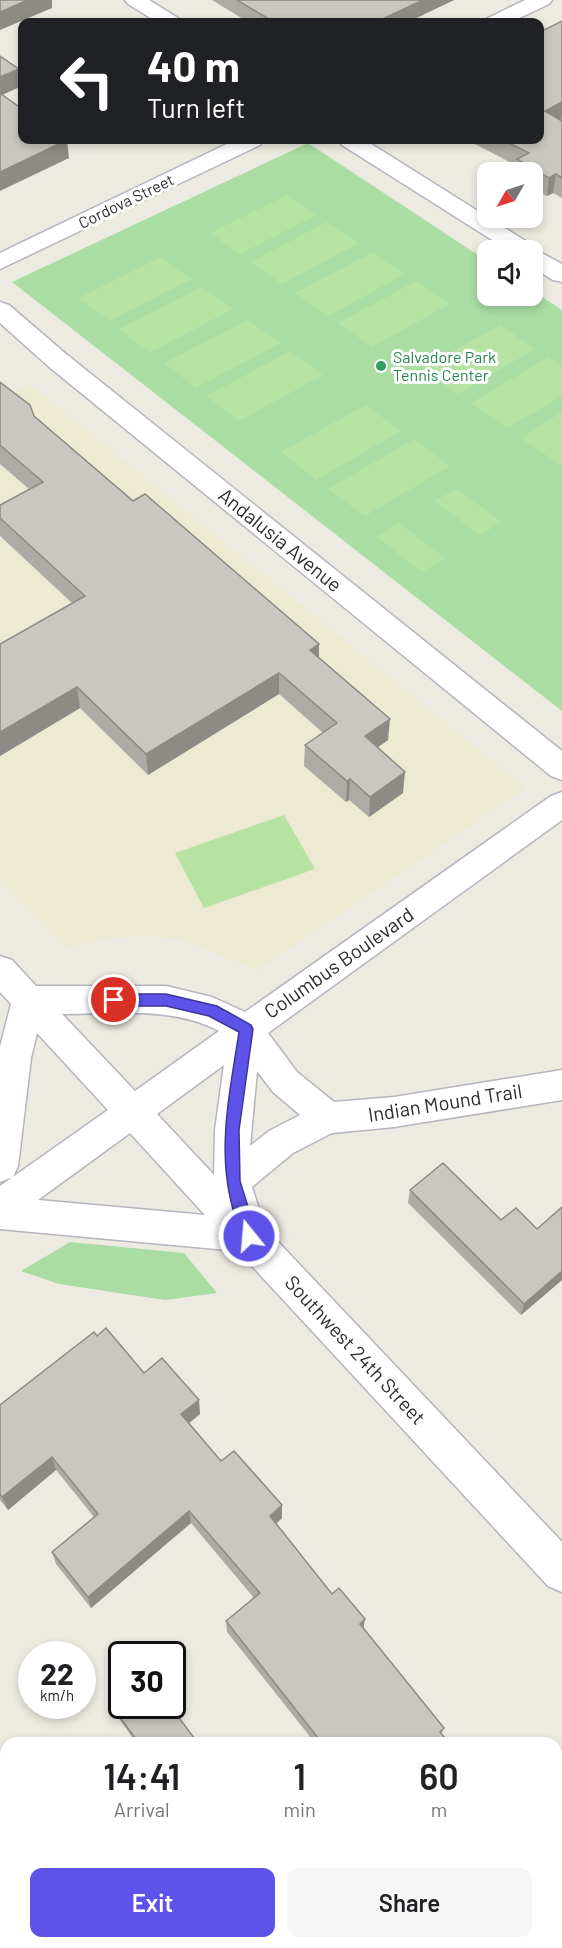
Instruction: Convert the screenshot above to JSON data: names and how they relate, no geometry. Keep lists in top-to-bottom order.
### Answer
{
  "streets": {
    "street": [
      "Cordova Street",
      "Andalusia Avenue",
      "Columbus Boulevard",
      "Indian Mound Trail",
      "Southwest 24th Street"
    ]
  },
  "crossings": [
    ["Columbus Boulevard", "Southwest 24th Street"]
  ],
  "places": ["Salvadore Park Tennis Center"],
  "north": "bottom left",
  "page": {
    "turn": ["40 m", "Turn left"],
    "speed": "22 km/h",
    "limit": "30",
    "eta": [
      "14:41",
      "Arrival",
      "1",
      "min",
      "60",
      "m"
    ],
    "buttons": ["Exit", "Share"]
  }
}
